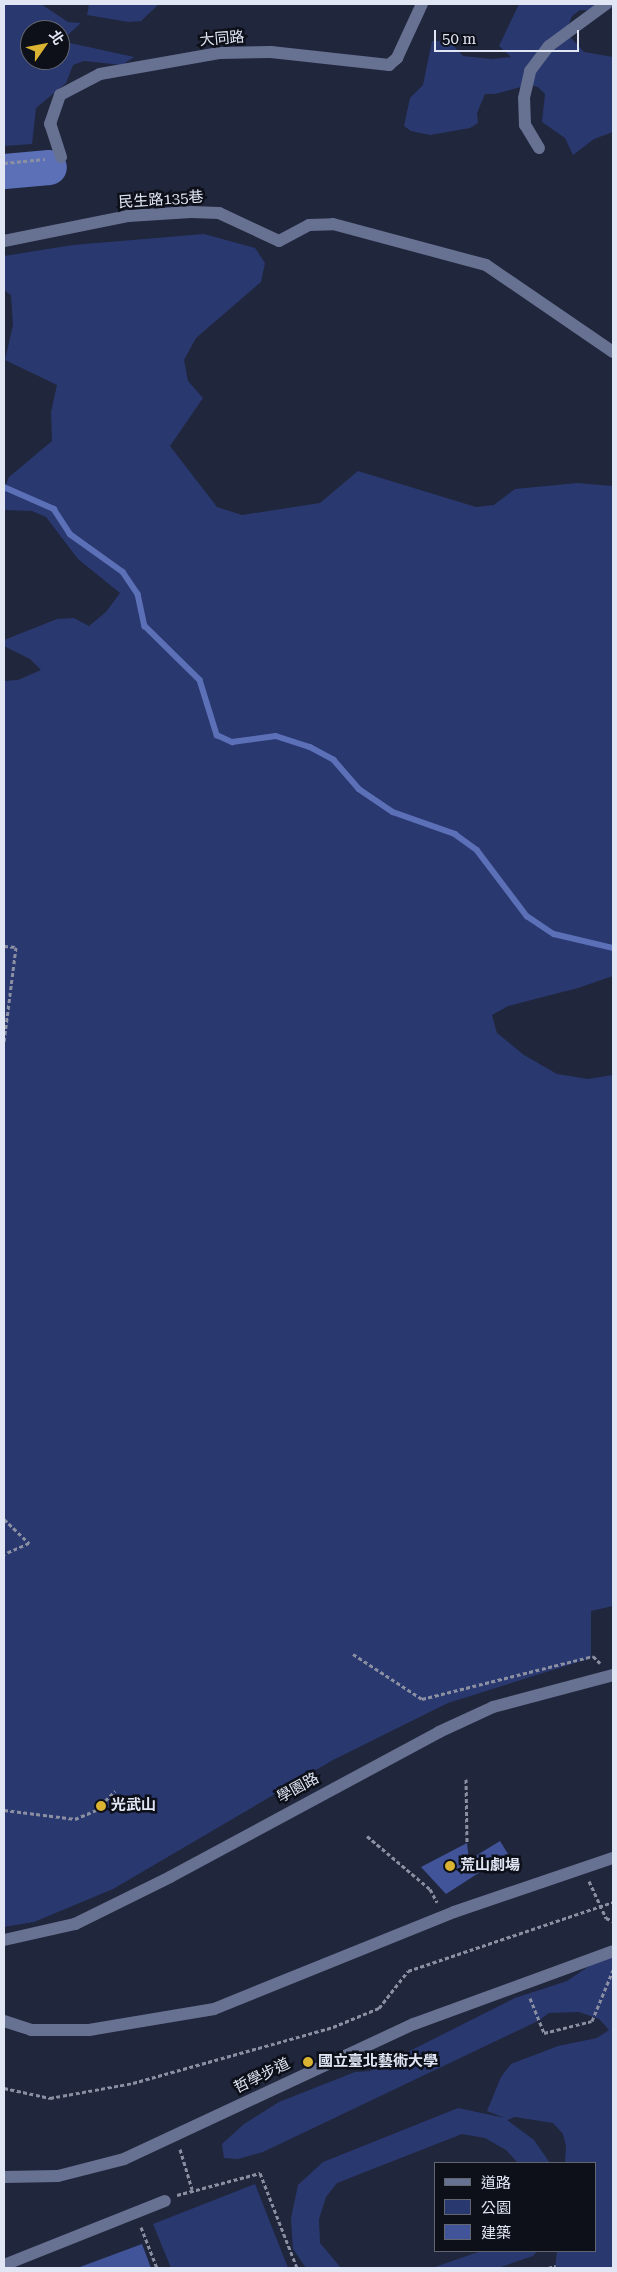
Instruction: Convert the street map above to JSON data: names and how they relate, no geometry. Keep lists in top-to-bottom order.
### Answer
{
  "streets": {
    "street": [
      "大同路",
      "民生路135巷",
      "學園路",
      "哲學步道"
    ]
  },
  "places": ["光武山", "荒山劇場", "國立臺北藝術大學"],
  "legend": ["道路", "公園", "建築"],
  "scale_bar": "50 m",
  "north": "top right"
}
